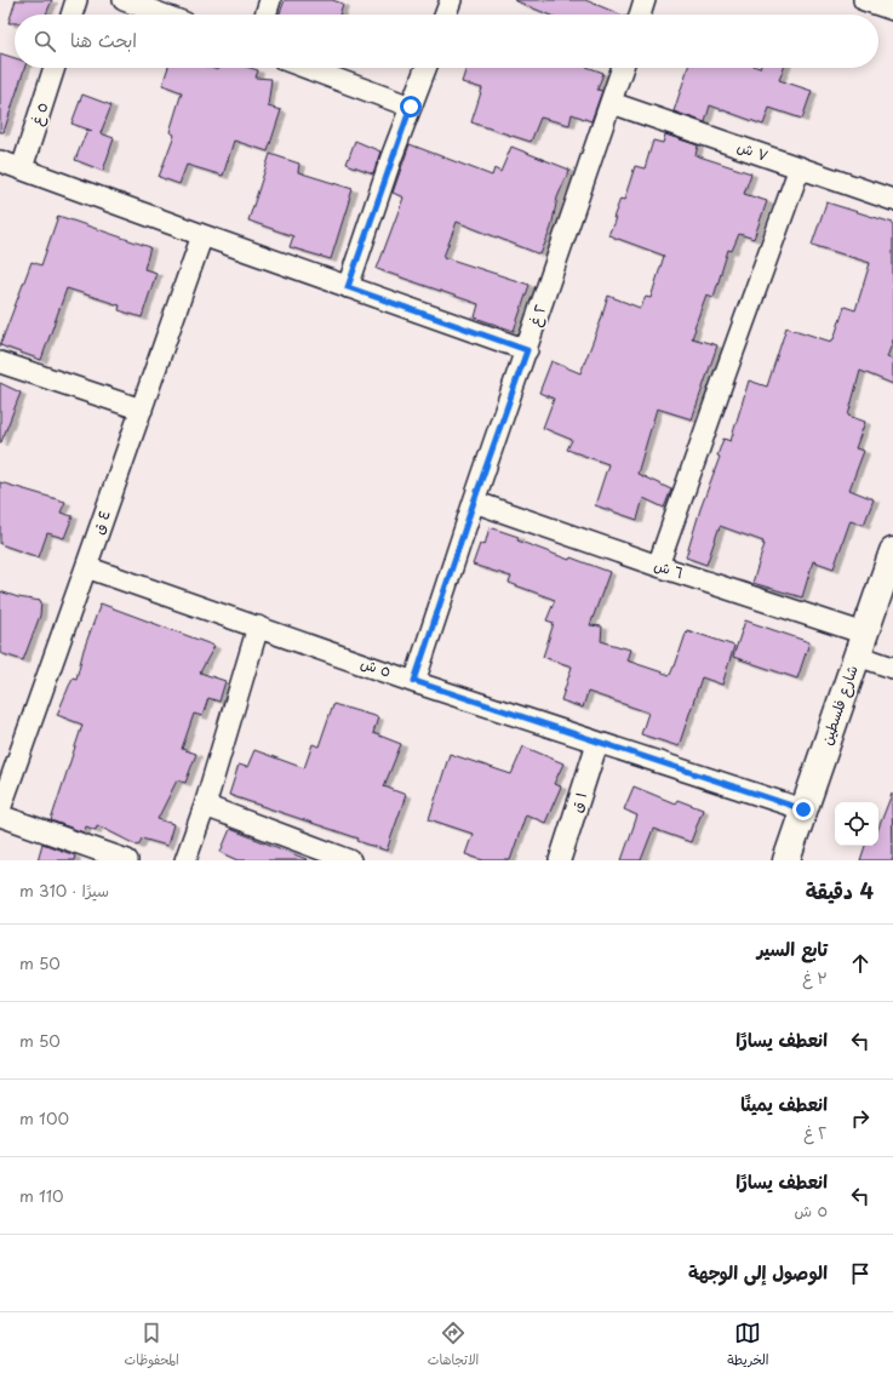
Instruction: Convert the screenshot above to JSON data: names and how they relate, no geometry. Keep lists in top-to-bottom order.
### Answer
{
  "streets": {
    "street": [
      "٥ غ",
      "٧ ش",
      "٢ غ",
      "٤ ق",
      "٦ ش",
      "٥ ش",
      "شارع فلسطين",
      "١ ق"
    ]
  },
  "crossings": [
    ["٧ ش", "٢ غ"],
    ["٢ غ", "٦ ش"],
    ["٢ غ", "٥ ش"],
    ["٤ ق", "٥ ش"],
    ["٦ ش", "شارع فلسطين"],
    ["٥ ش", "شارع فلسطين"],
    ["٥ ش", "١ ق"]
  ],
  "page": {
    "search": "ابحث هنا",
    "heading": ["4 دقيقة", "سيرًا · 310 m"],
    "list": [
      ["تابع السير", "٣ غ", "50 m"],
      ["انعطف يسارًا", "50 m"],
      ["انعطف يمينًا", "٢ غ", "100 m"],
      ["انعطف يسارًا", "٥ ش", "110 m"],
      "الوصول إلى الوجهة"
    ],
    "nav": ["الخريطة", "الاتجاهات", "المحفوظات"]
  }
}
